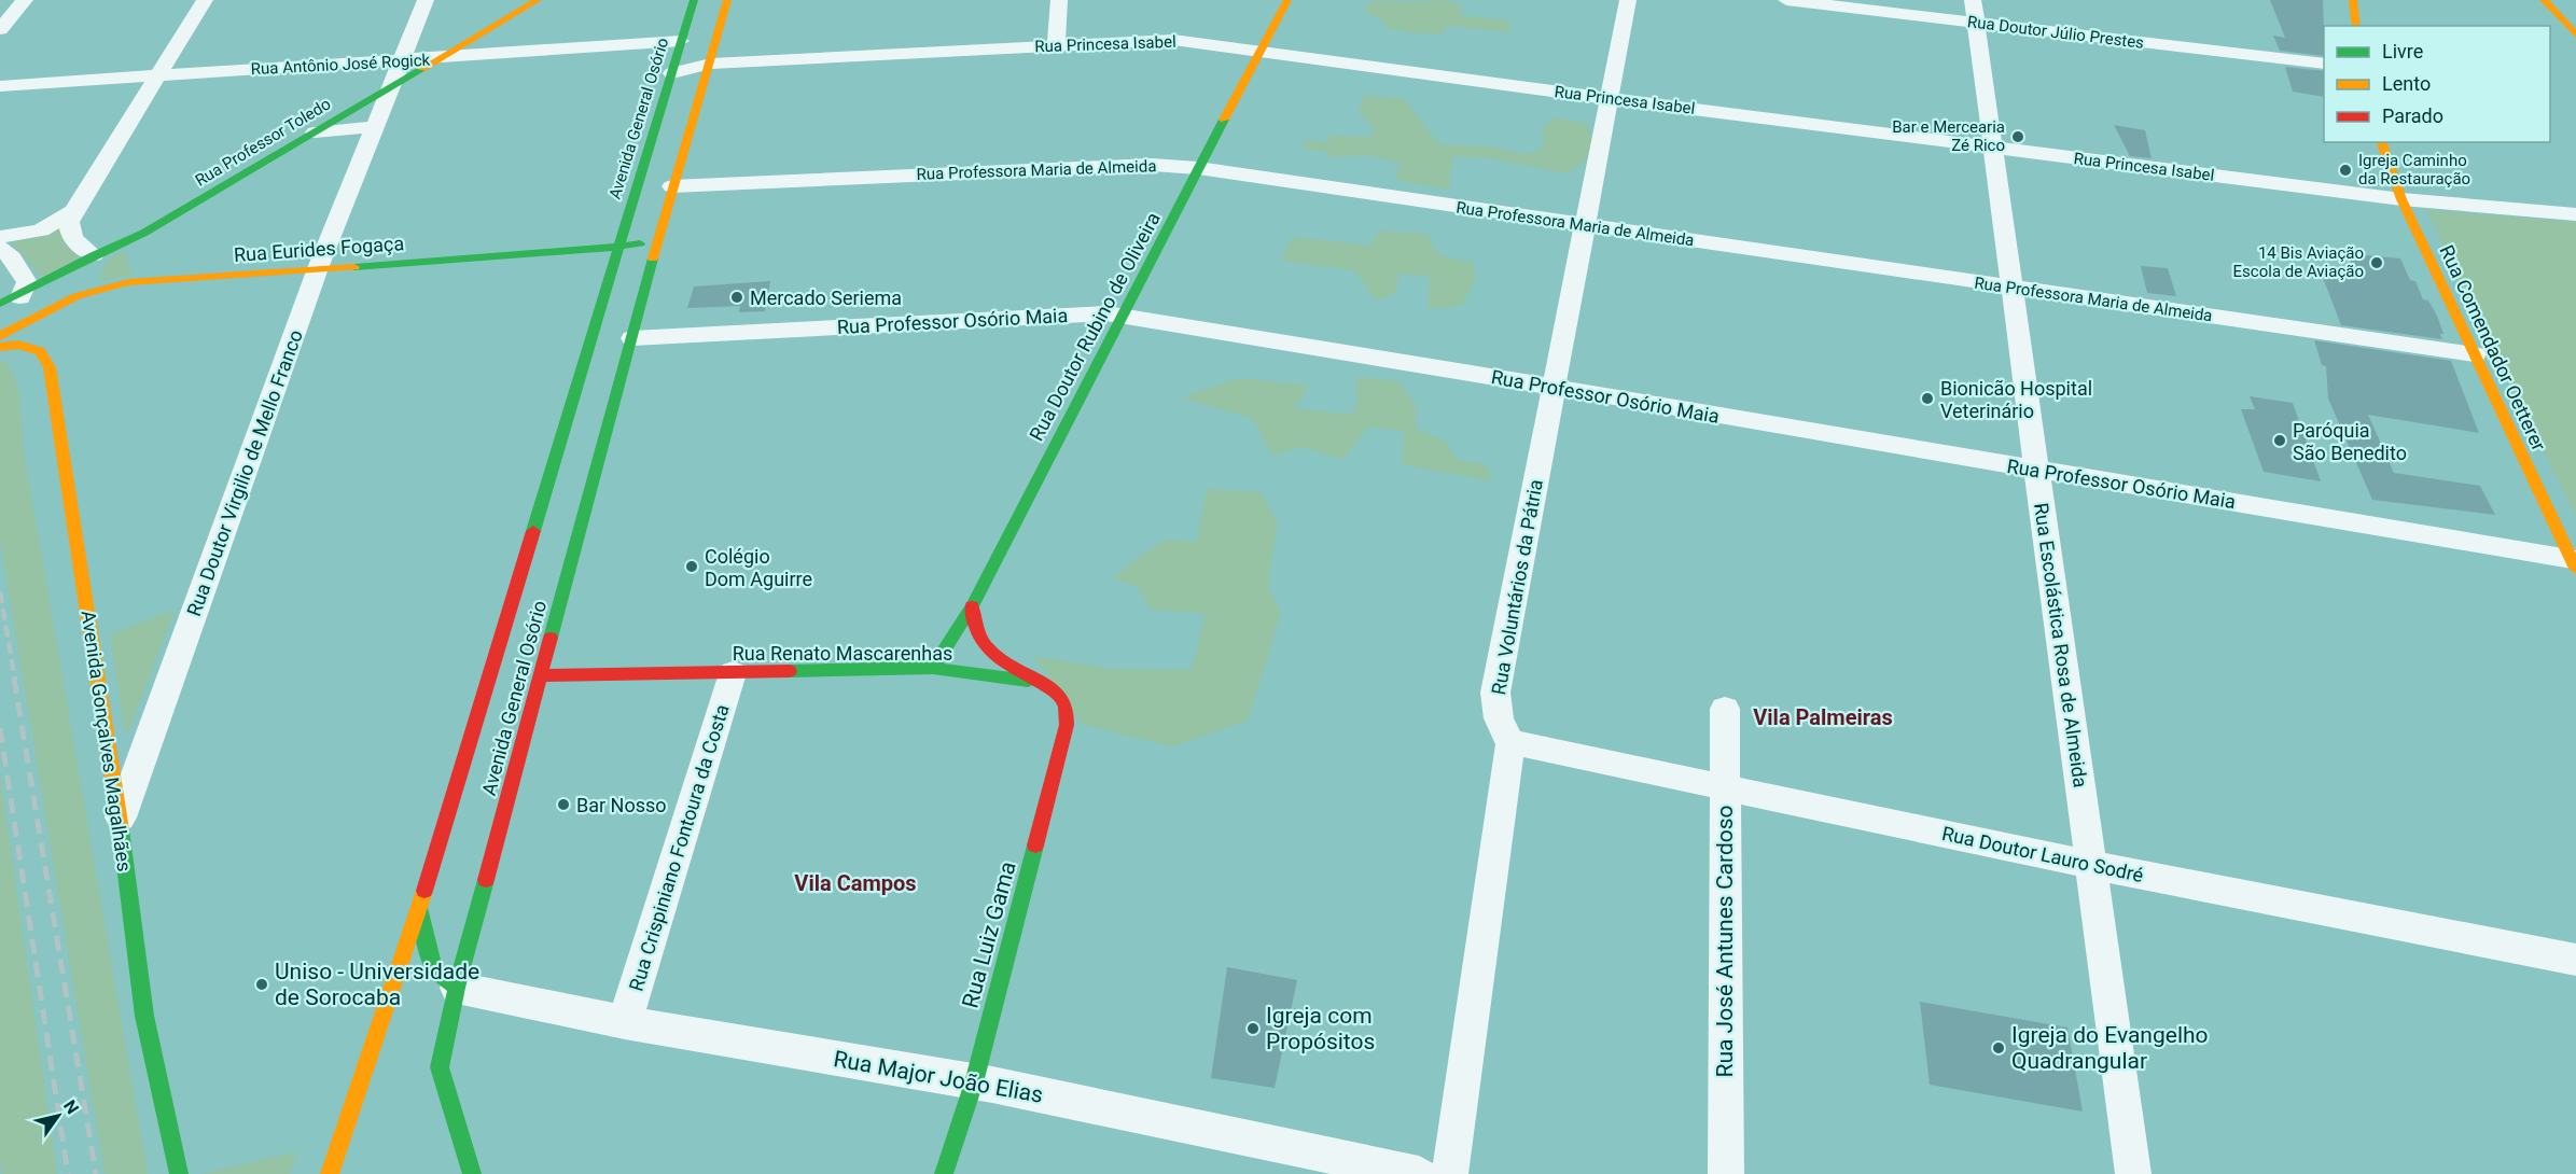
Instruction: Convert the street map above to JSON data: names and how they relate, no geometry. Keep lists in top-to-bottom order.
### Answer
{
  "streets": {
    "street": [
      "Rua Doutor Júlio Prestes",
      "Rua Princesa Isabel",
      "Rua Antônio José Rogick",
      "Avenida General Osório",
      "Rua Professor Toledo",
      "Rua Professora Maria de Almeida",
      "Rua Eurides Fogaça",
      "Rua Professor Osório Maia",
      "Rua Doutor Rubino de Oliveira",
      "Rua Comendador Oetterer",
      "Rua Doutor Virgilio de Mello Franco",
      "Rua Voluntários da Pátria",
      "Rua Escolástica Rosa de Almeida",
      "Rua Renato Mascarenhas",
      "Avenida Gonçalves Magalhães",
      "Rua Crispiniano Fontoura da Costa",
      "Rua Doutor Lauro Sodré",
      "Rua Luiz Gama",
      "Rua José Antunes Cardoso",
      "Rua Major João Elias"
    ]
  },
  "crossings": [
    ["Rua Doutor Júlio Prestes", "Rua Escolástica Rosa de Almeida"],
    ["Rua Princesa Isabel", "Avenida General Osório"],
    ["Rua Princesa Isabel", "Rua Doutor Rubino de Oliveira"],
    ["Rua Princesa Isabel", "Rua Comendador Oetterer"],
    ["Rua Princesa Isabel", "Rua Voluntários da Pátria"],
    ["Rua Princesa Isabel", "Rua Escolástica Rosa de Almeida"],
    ["Rua Antônio José Rogick", "Avenida General Osório"],
    ["Rua Antônio José Rogick", "Rua Professor Toledo"],
    ["Rua Antônio José Rogick", "Rua Doutor Virgilio de Mello Franco"],
    ["Avenida General Osório", "Rua Professora Maria de Almeida"],
    ["Avenida General Osório", "Rua Eurides Fogaça"],
    ["Avenida General Osório", "Rua Professor Osório Maia"],
    ["Avenida General Osório", "Rua Renato Mascarenhas"],
    ["Avenida General Osório", "Rua Major João Elias"],
    ["Rua Professor Toledo", "Rua Doutor Virgilio de Mello Franco"],
    ["Rua Professora Maria de Almeida", "Rua Doutor Rubino de Oliveira"],
    ["Rua Professora Maria de Almeida", "Rua Comendador Oetterer"],
    ["Rua Professora Maria de Almeida", "Rua Voluntários da Pátria"],
    ["Rua Professora Maria de Almeida", "Rua Escolástica Rosa de Almeida"],
    ["Rua Eurides Fogaça", "Rua Doutor Virgilio de Mello Franco"],
    ["Rua Professor Osório Maia", "Rua Doutor Rubino de Oliveira"],
    ["Rua Professor Osório Maia", "Rua Comendador Oetterer"],
    ["Rua Professor Osório Maia", "Rua Voluntários da Pátria"],
    ["Rua Professor Osório Maia", "Rua Escolástica Rosa de Almeida"],
    ["Rua Doutor Rubino de Oliveira", "Rua Renato Mascarenhas"],
    ["Rua Doutor Virgilio de Mello Franco", "Avenida Gonçalves Magalhães"],
    ["Rua Voluntários da Pátria", "Rua Doutor Lauro Sodré"],
    ["Rua Escolástica Rosa de Almeida", "Rua Doutor Lauro Sodré"],
    ["Rua Renato Mascarenhas", "Rua Crispiniano Fontoura da Costa"],
    ["Rua Renato Mascarenhas", "Rua Luiz Gama"],
    ["Rua Crispiniano Fontoura da Costa", "Rua Major João Elias"],
    ["Rua Doutor Lauro Sodré", "Rua José Antunes Cardoso"],
    ["Rua Luiz Gama", "Rua Major João Elias"]
  ],
  "districts": ["Vila Palmeiras", "Vila Campos"],
  "places": [
    "Bar e Mercearia Zé Rico",
    "Igreja Caminho da Restauração",
    "14 Bis Aviação Escola de Aviação",
    "Mercado Seriema",
    "Bionicão Hospital Veterinário",
    "Paróquia São Benedito",
    "Colégio Dom Aguirre",
    "Bar Nosso",
    "Uniso - Universidade de Sorocaba",
    "Igreja com Propósitos",
    "Igreja do Evangelho Quadrangular"
  ],
  "legend": ["Livre", "Lento", "Parado"],
  "north": "top right"
}
